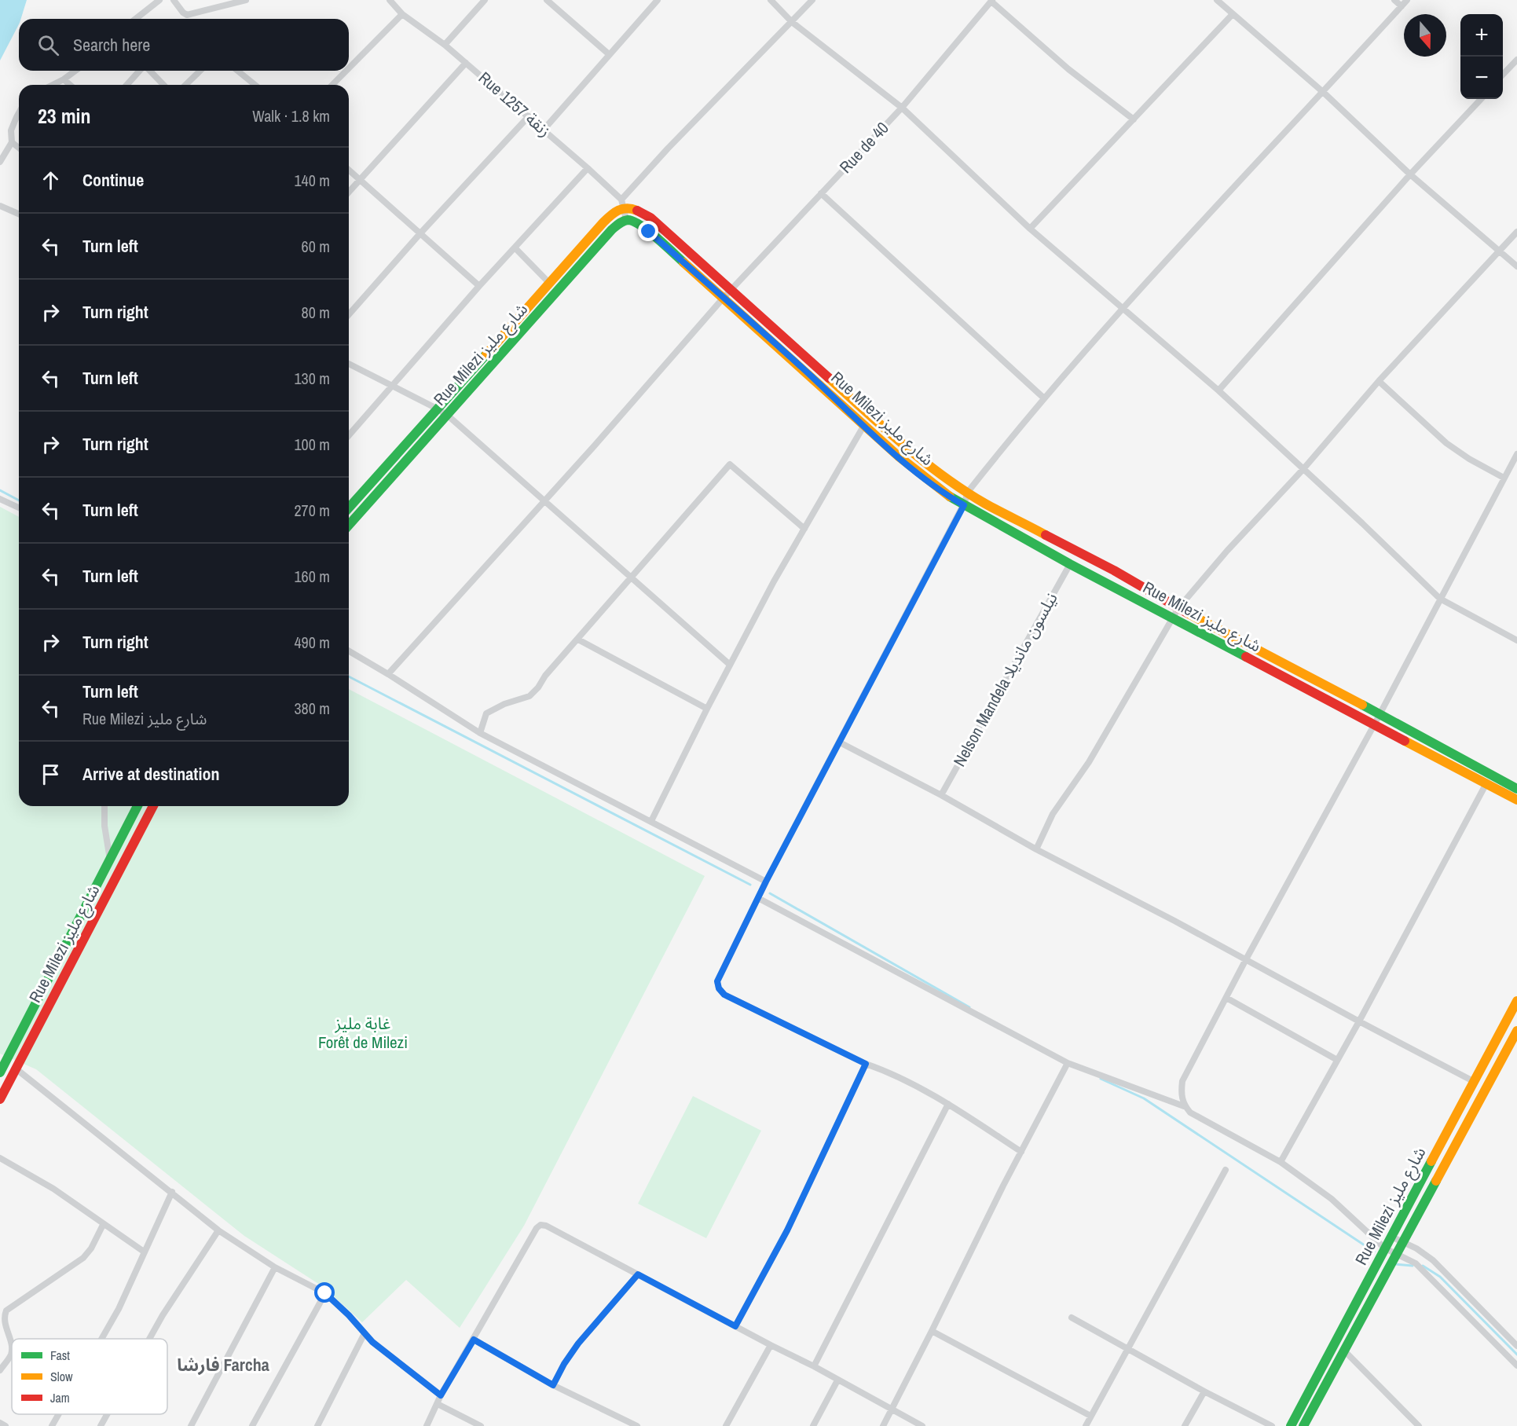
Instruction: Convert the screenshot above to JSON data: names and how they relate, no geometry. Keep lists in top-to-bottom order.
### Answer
{
  "streets": {
    "street": [
      "Rue 1257 زنقة",
      "Rue de 40",
      "Rue Milezi شارع مليز",
      "Nelson Mandela نيلسون مانديلا"
    ]
  },
  "crossings": [
    ["Rue 1257 زنقة", "Rue Milezi شارع مليز"],
    ["Rue de 40", "Rue Milezi شارع مليز"],
    ["Rue Milezi شارع مليز", "Nelson Mandela نيلسون مانديلا"]
  ],
  "districts": ["فارشا Farcha"],
  "parks": ["غابة مليز Forêt de Milezi"],
  "legend": ["Fast", "Slow", "Jam"],
  "north": "bottom",
  "page": {
    "map_buttons": ["+", "−"],
    "search": "Search here",
    "heading": ["23 min", "Walk · 1.8 km"],
    "list": [
      ["Continue", "140 m"],
      ["Turn left", "60 m"],
      ["Turn right", "80 m"],
      ["Turn left", "130 m"],
      ["Turn right", "100 m"],
      ["Turn left", "270 m"],
      ["Turn left", "160 m"],
      ["Turn right", "490 m"],
      ["Turn left", "Rue Milezi شارع مليز", "380 m"],
      "Arrive at destination"
    ]
  }
}
